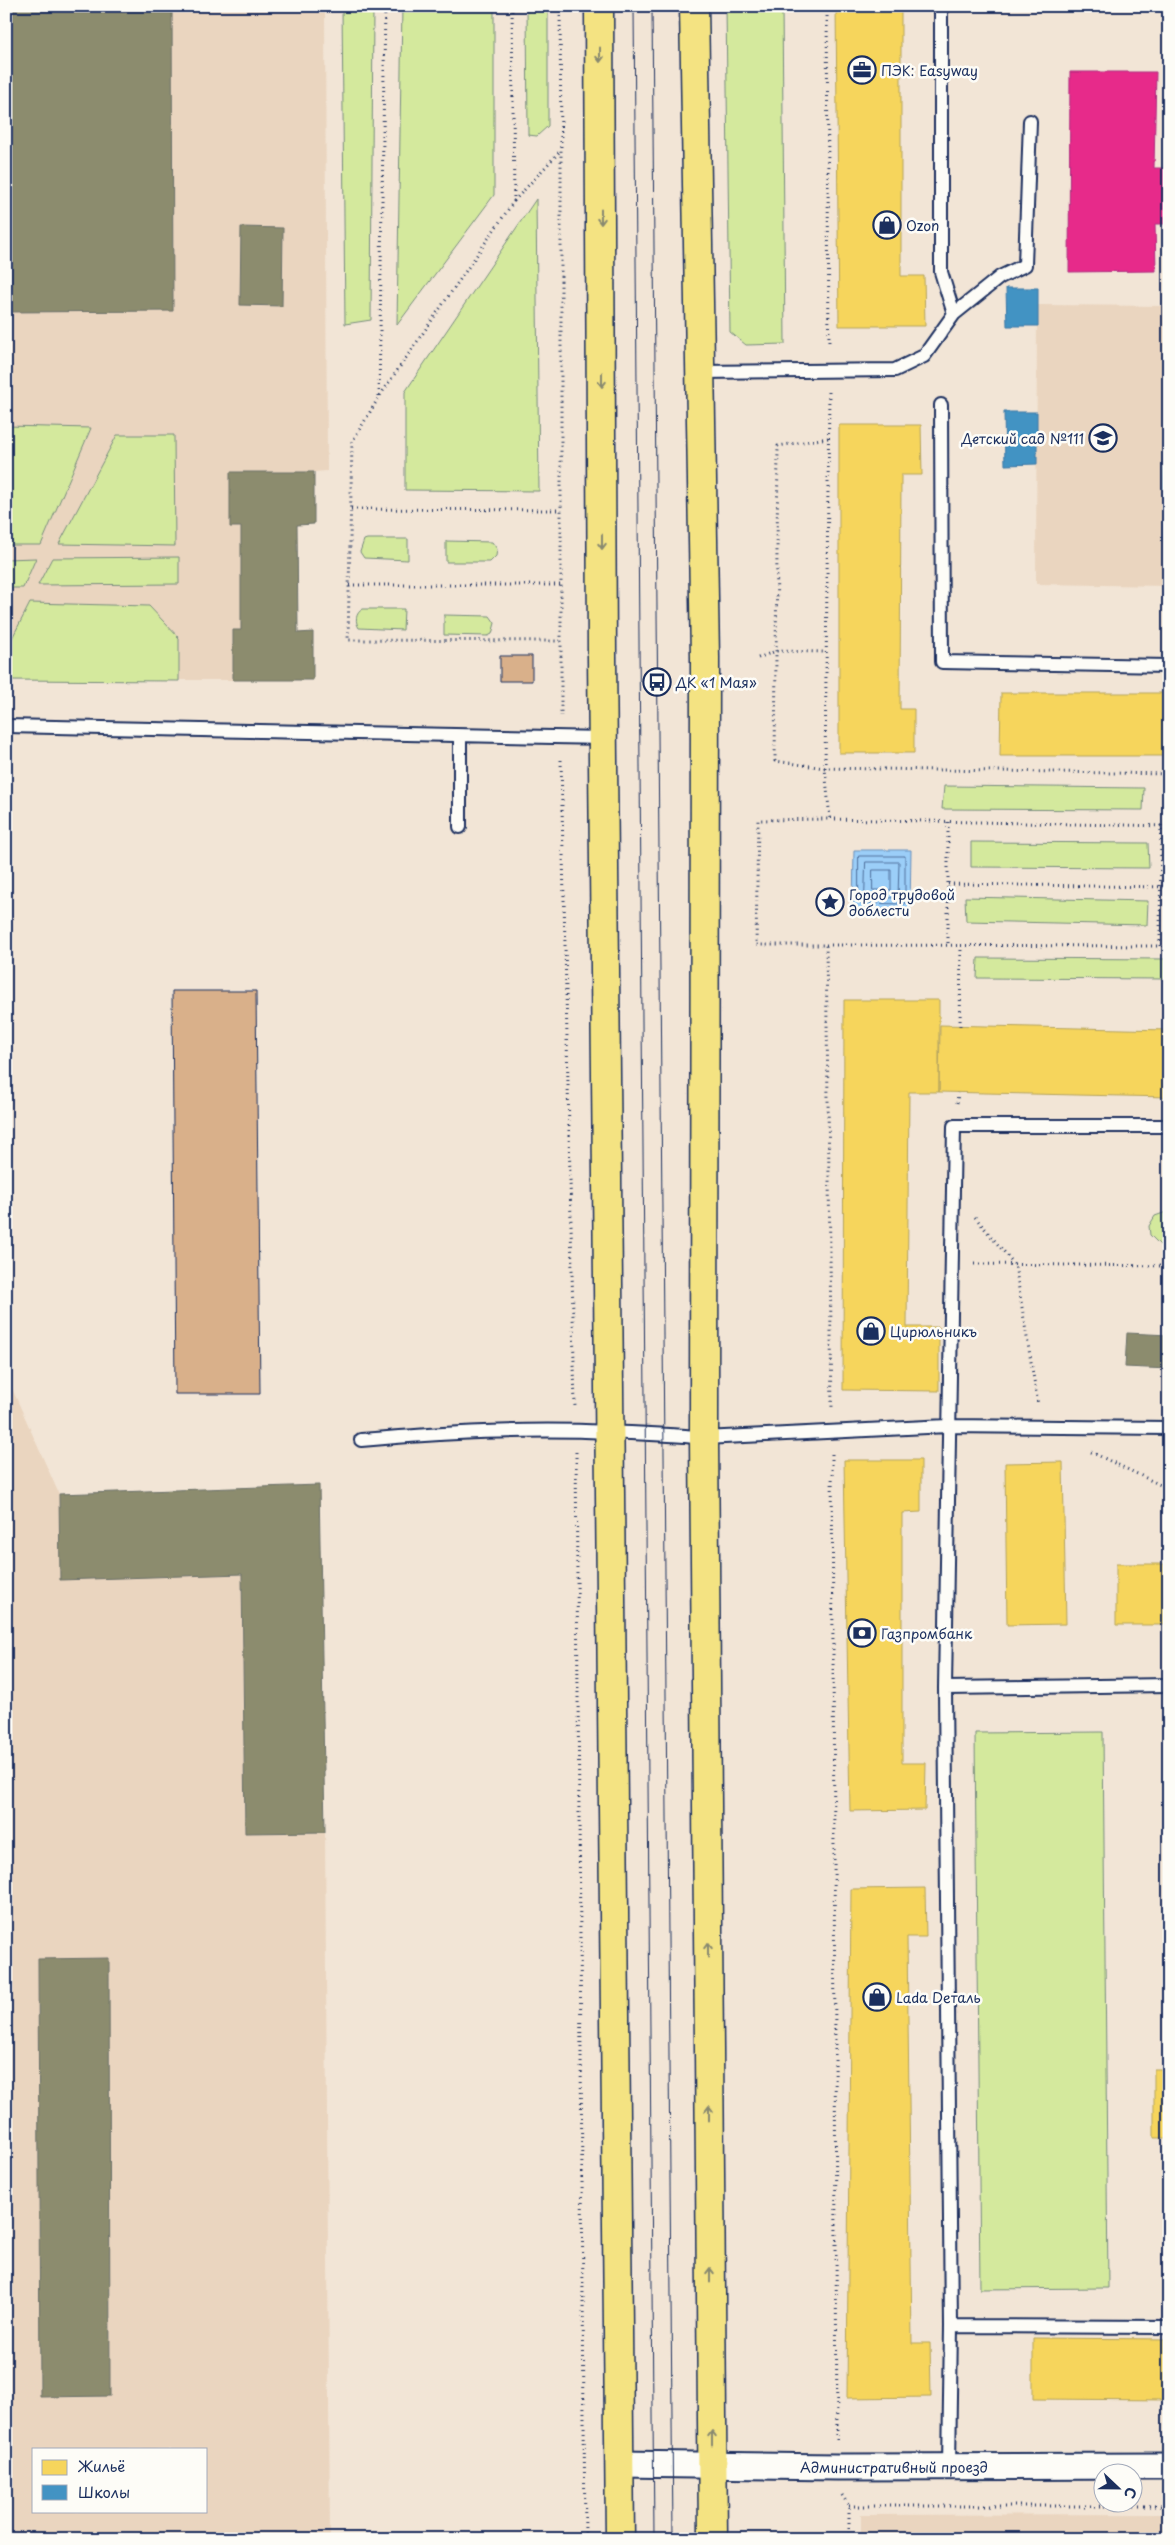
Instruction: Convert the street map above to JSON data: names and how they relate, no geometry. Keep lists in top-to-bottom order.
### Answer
{
  "streets": {
    "street": ["Административный проезд"]
  },
  "places": {
    "office": ["ПЭК: Easyway"],
    "shop": ["Ozon", "Цирюльникъ", "Lada Dеталь"],
    "school or university": ["Детский сад №111"],
    "bus stop": ["ДК «1 Мая»"],
    "place": ["Город трудовой доблести"],
    "bank": ["Газпромбанк"]
  },
  "legend": ["Жильё", "Школы"],
  "north": "right"
}
